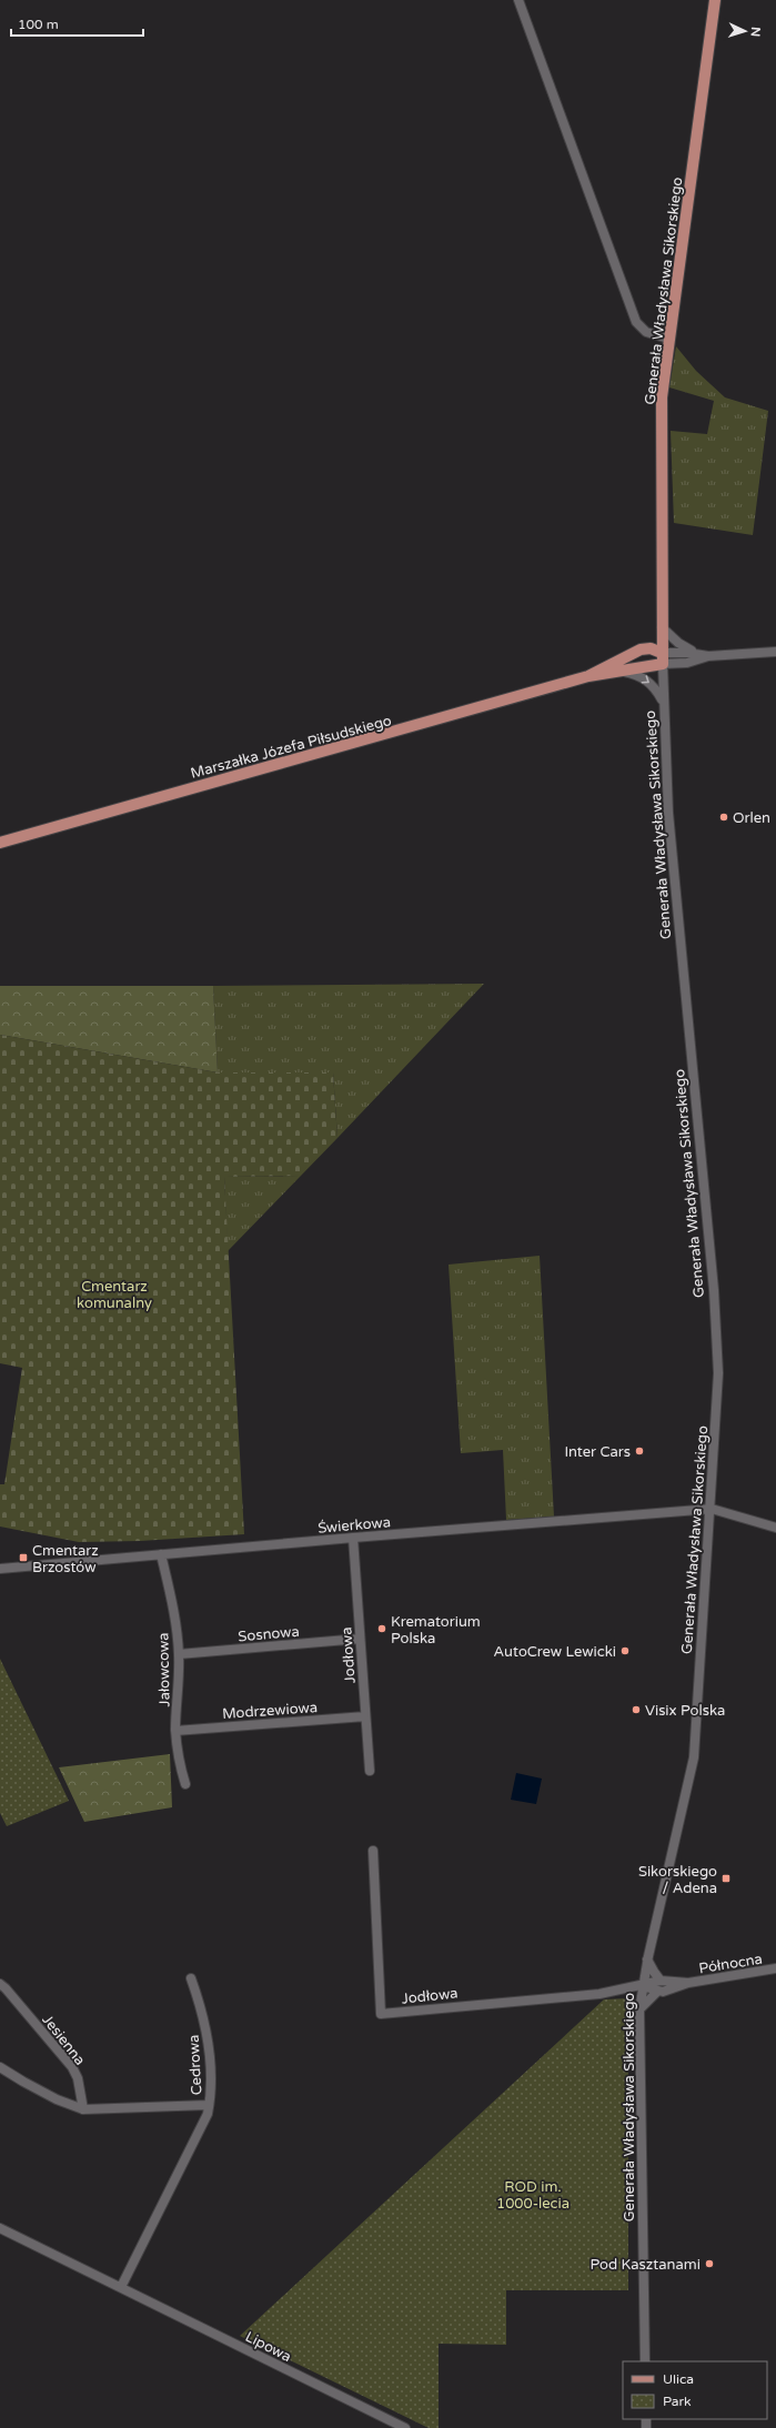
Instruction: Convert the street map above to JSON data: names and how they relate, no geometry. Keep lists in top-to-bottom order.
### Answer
{
  "streets": {
    "main road": ["Generała Władysława Sikorskiego", "Marszałka Józefa Piłsudskiego"],
    "street": [
      "Świerkowa",
      "Sosnowa",
      "Jodłowa",
      "Jałowcowa",
      "Modrzewiowa",
      "Północna",
      "Jesienna",
      "Cedrowa",
      "Lipowa"
    ]
  },
  "crossings": [
    ["Generała Władysława Sikorskiego", "Marszałka Józefa Piłsudskiego"],
    ["Generała Władysława Sikorskiego", "Świerkowa"],
    ["Generała Władysława Sikorskiego", "Jodłowa"],
    ["Generała Władysława Sikorskiego", "Północna"],
    ["Świerkowa", "Jodłowa"],
    ["Świerkowa", "Jałowcowa"],
    ["Sosnowa", "Jodłowa"],
    ["Sosnowa", "Jałowcowa"],
    ["Jodłowa", "Modrzewiowa"],
    ["Jodłowa", "Północna"],
    ["Jałowcowa", "Modrzewiowa"],
    ["Jesienna", "Cedrowa"]
  ],
  "parks": ["Cmentarz komunalny", "ROD im. 1000-lecia"],
  "places": {
    "other": [
      "Orlen",
      "Inter Cars",
      "Krematorium Polska",
      "AutoCrew Lewicki",
      "Visix Polska",
      "Pod Kasztanami"
    ],
    "transit": ["Cmentarz Brzostów", "Sikorskiego / Adena"]
  },
  "legend": ["Ulica", "Park"],
  "scale_bar": "100 m",
  "north": "right"
}
